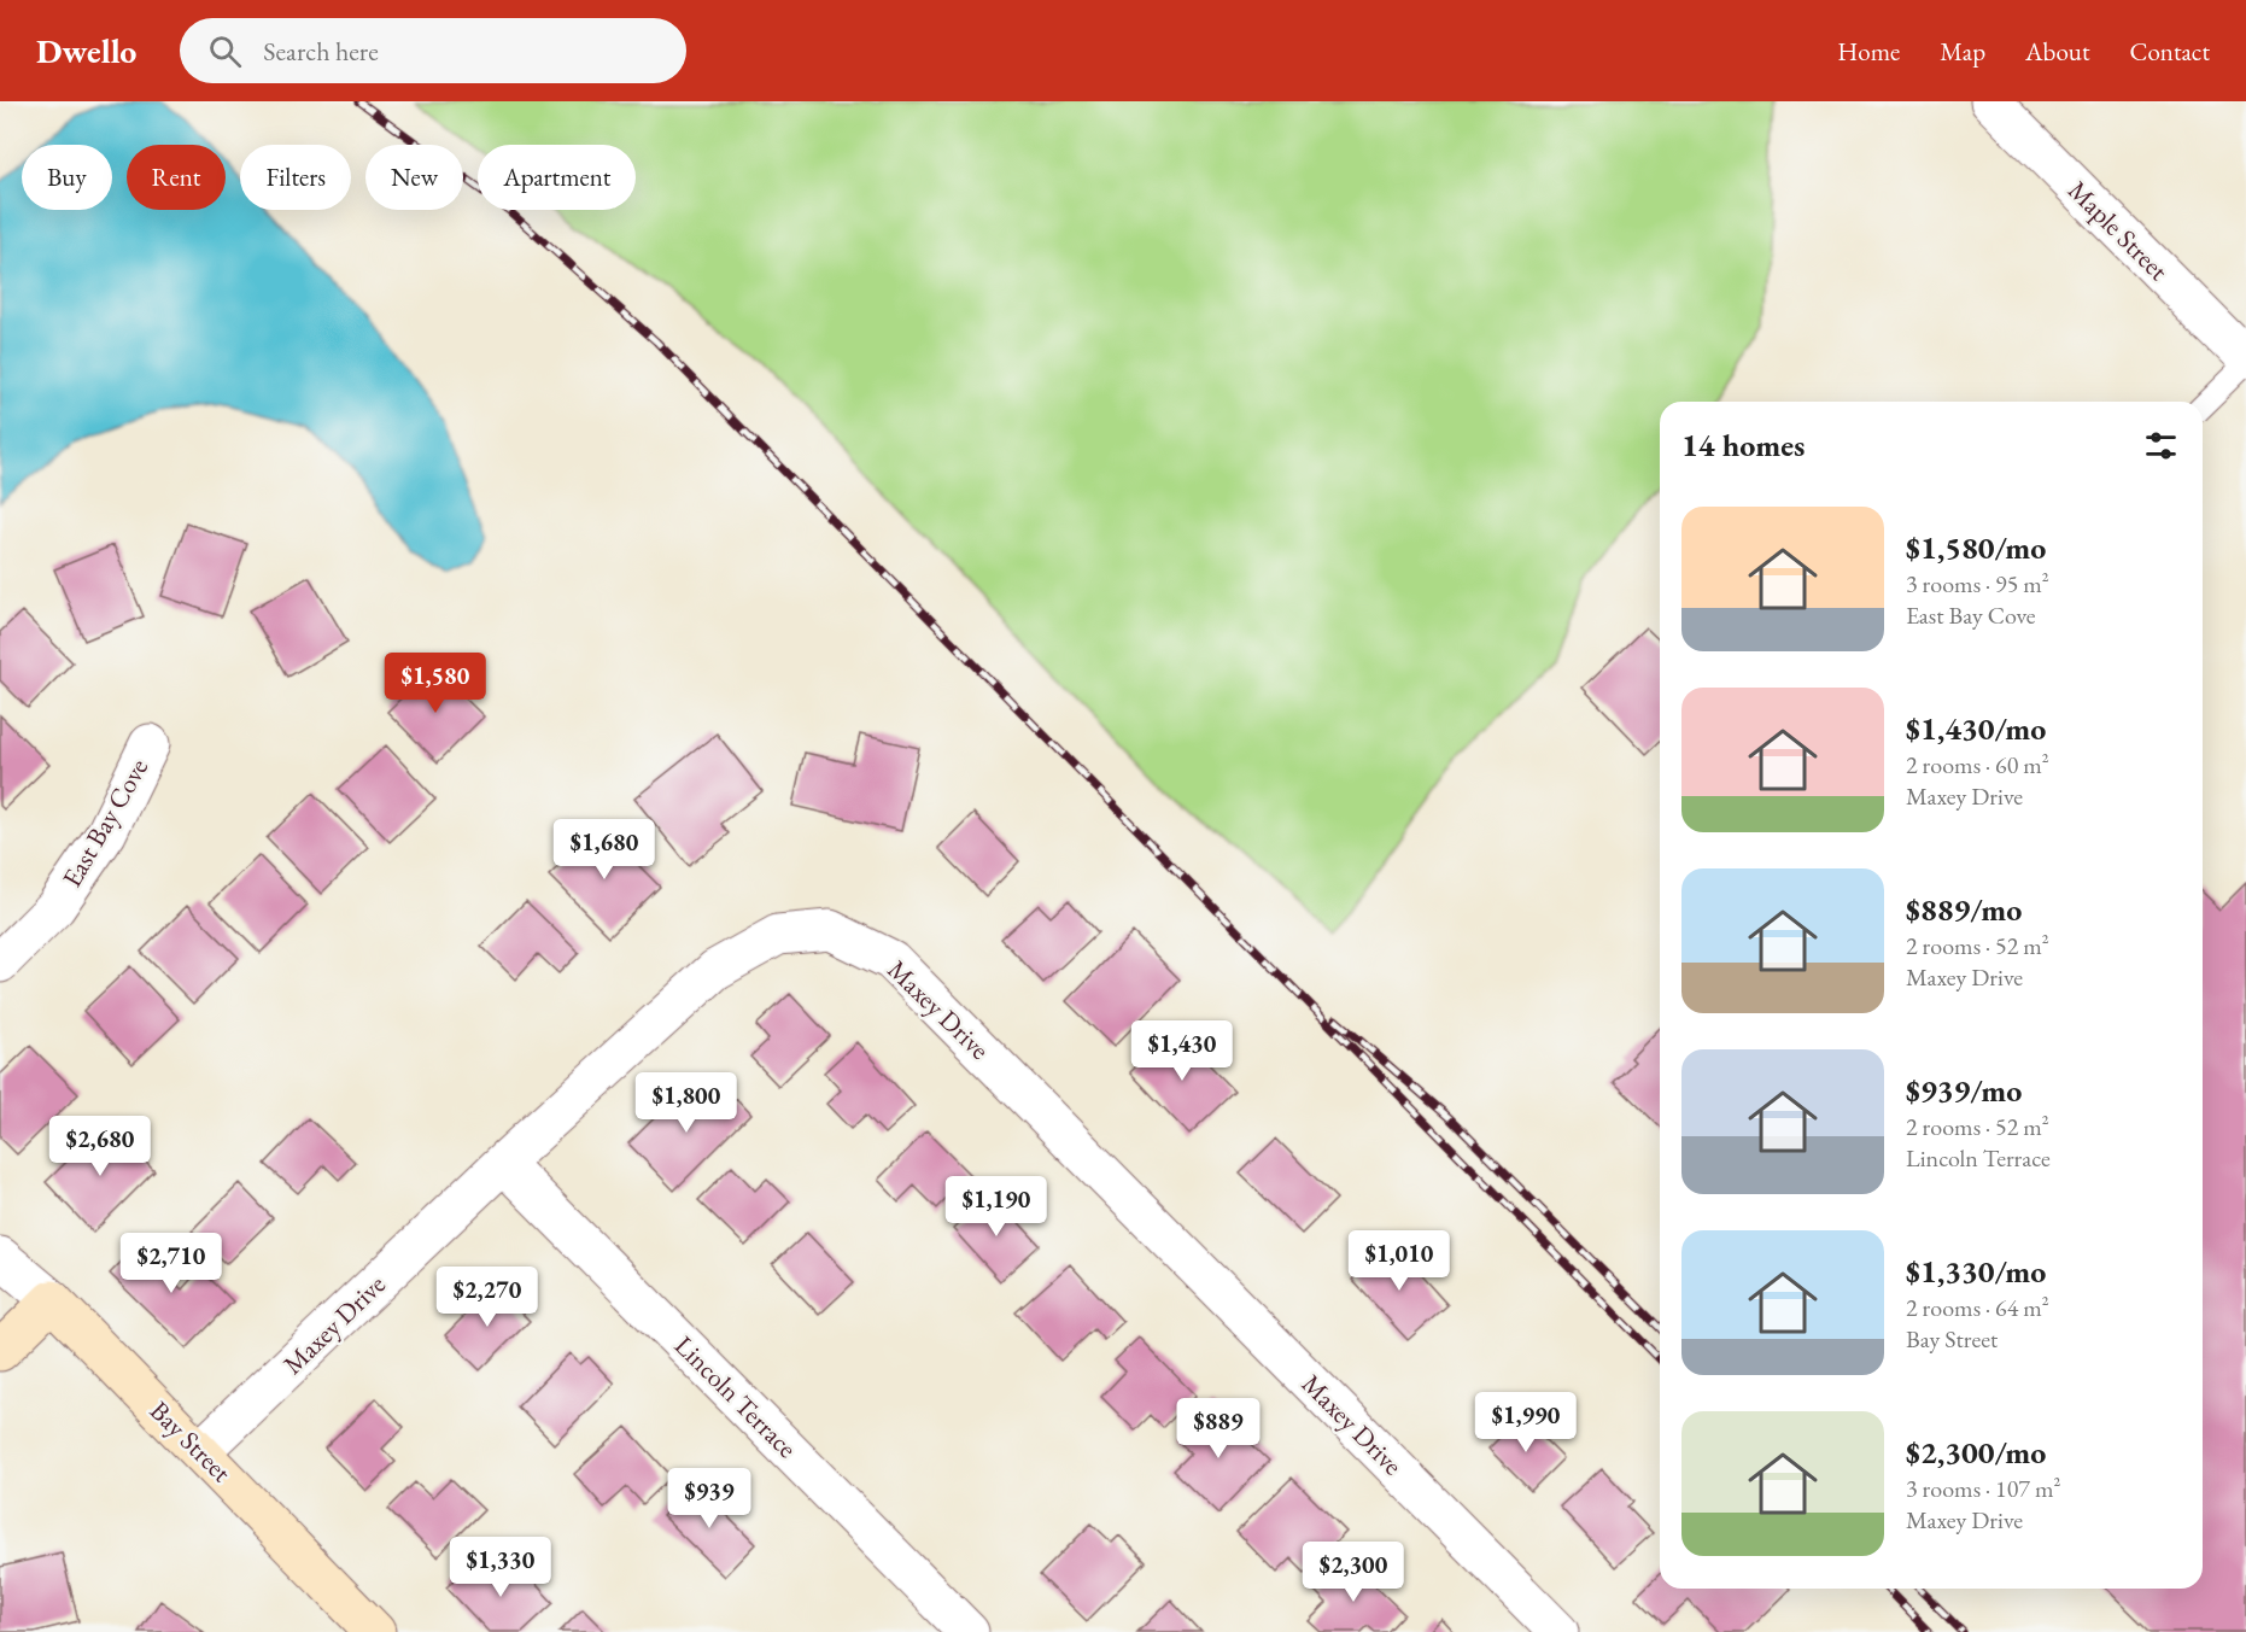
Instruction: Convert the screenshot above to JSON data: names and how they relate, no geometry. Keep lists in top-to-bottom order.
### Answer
{
  "streets": {
    "street": [
      "Maple Street",
      "East Bay Cove",
      "Maxey Drive",
      "Lincoln Terrace",
      "Bay Street"
    ]
  },
  "crossings": [
    ["Maxey Drive", "Lincoln Terrace"],
    ["Maxey Drive", "Bay Street"]
  ],
  "page": {
    "header": "Dwello",
    "search": "Search here",
    "nav": [
      "Home",
      "Map",
      "About",
      "Contact"
    ],
    "chip": [
      "Buy",
      "Rent",
      "Filters",
      "New",
      "Apartment"
    ],
    "heading": "14 homes",
    "list": [
      {
        "name": "$1,580/mo",
        "note": "3 rooms · 95 m² · East Bay Cove"
      },
      {
        "name": "$1,430/mo",
        "note": "2 rooms · 60 m² · Maxey Drive"
      },
      {
        "name": "$889/mo",
        "note": "2 rooms · 52 m² · Maxey Drive"
      },
      {
        "name": "$939/mo",
        "note": "2 rooms · 52 m² · Lincoln Terrace"
      },
      {
        "name": "$1,330/mo",
        "note": "2 rooms · 64 m² · Bay Street"
      },
      {
        "name": "$2,300/mo",
        "note": "3 rooms · 107 m² · Maxey Drive"
      }
    ],
    "price": [
      "$1,580",
      "$1,680",
      "$1,430",
      "$1,800",
      "$2,680",
      "$1,190",
      "$1,010",
      "$2,710",
      "$2,270",
      "$1,990",
      "$889",
      "$939",
      "$1,330",
      "$2,300"
    ]
  }
}
